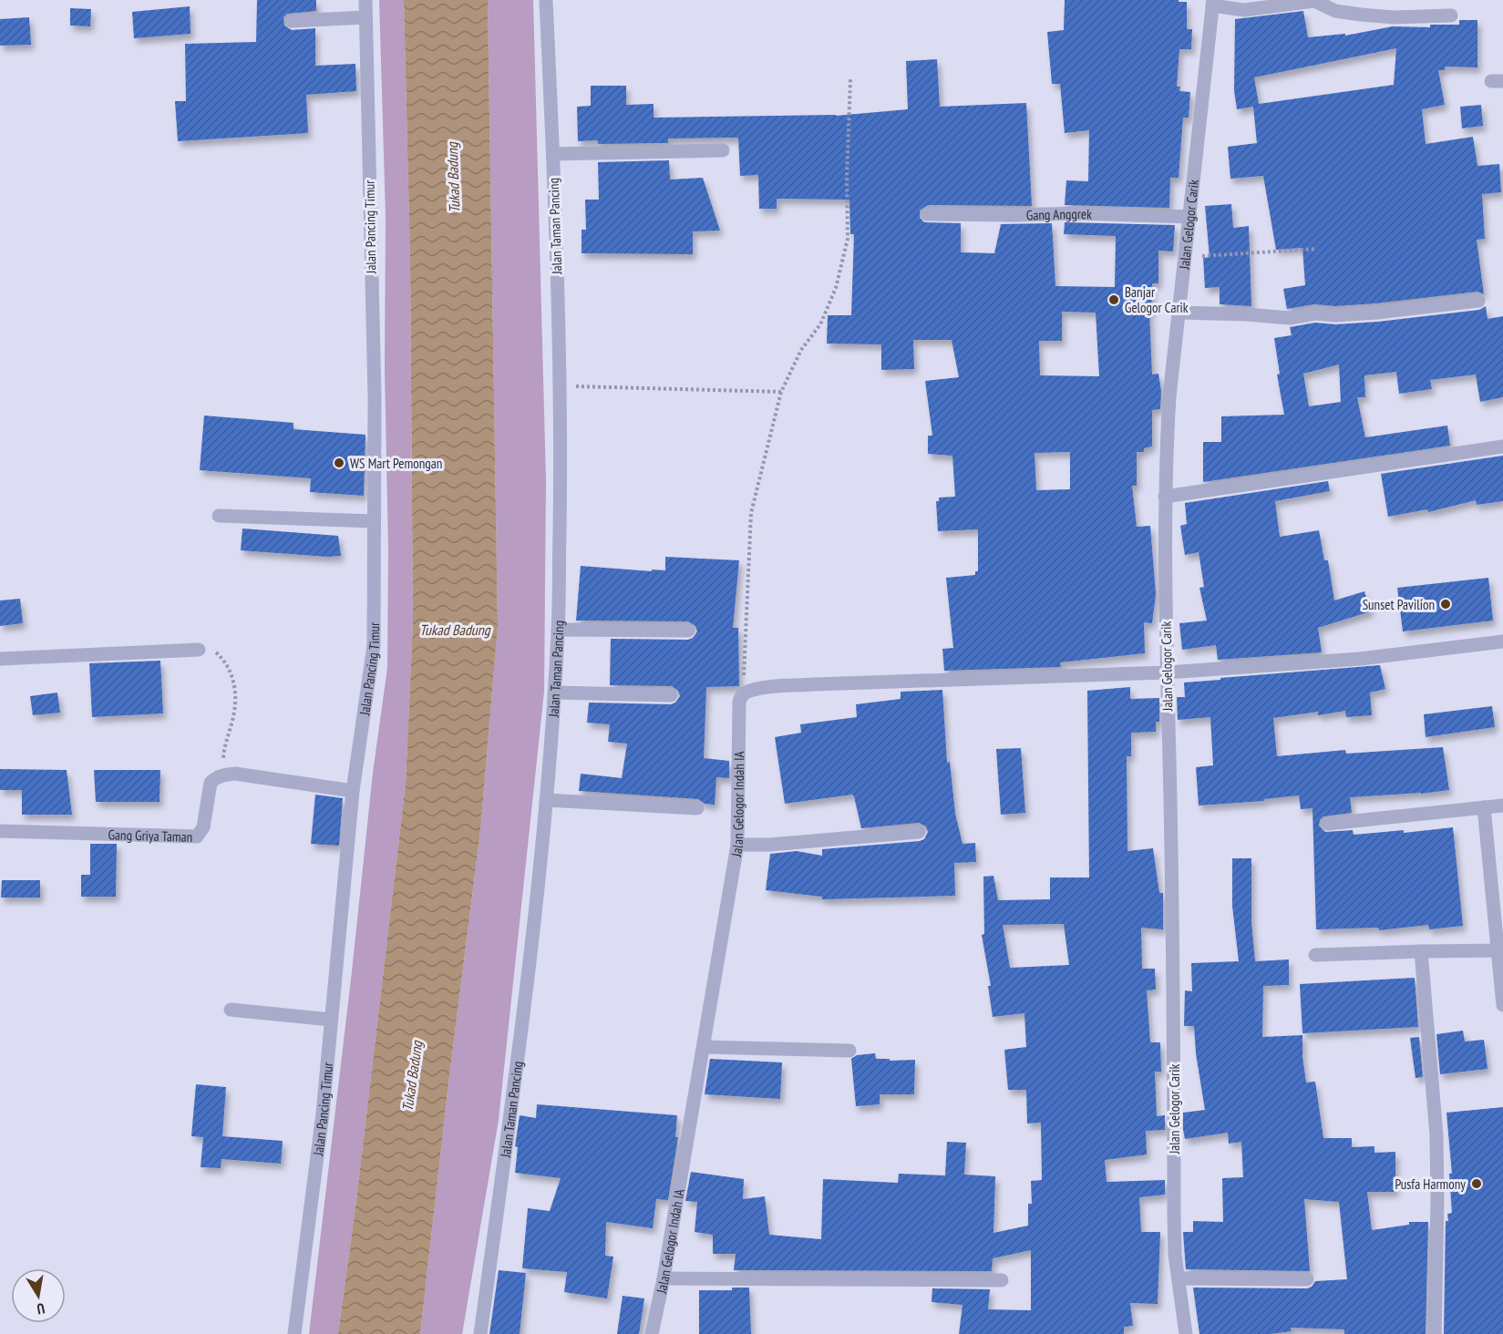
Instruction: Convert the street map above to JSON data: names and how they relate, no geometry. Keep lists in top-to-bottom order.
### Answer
{
  "streets": {
    "street": [
      "Gang Anggrek",
      "Jalan Gelogor Carik",
      "Jalan Taman Pancing",
      "Jalan Pancing Timur",
      "Jalan Gelogor Indah IA",
      "Gang Griya Taman"
    ]
  },
  "crossings": [
    ["Gang Anggrek", "Jalan Gelogor Carik"]
  ],
  "water": ["Tukad Badung"],
  "places": [
    "Banjar Gelogor Carik",
    "WS Mart Pemongan",
    "Sunset Pavilion",
    "Pusfa Harmony"
  ],
  "north": "bottom"
}
